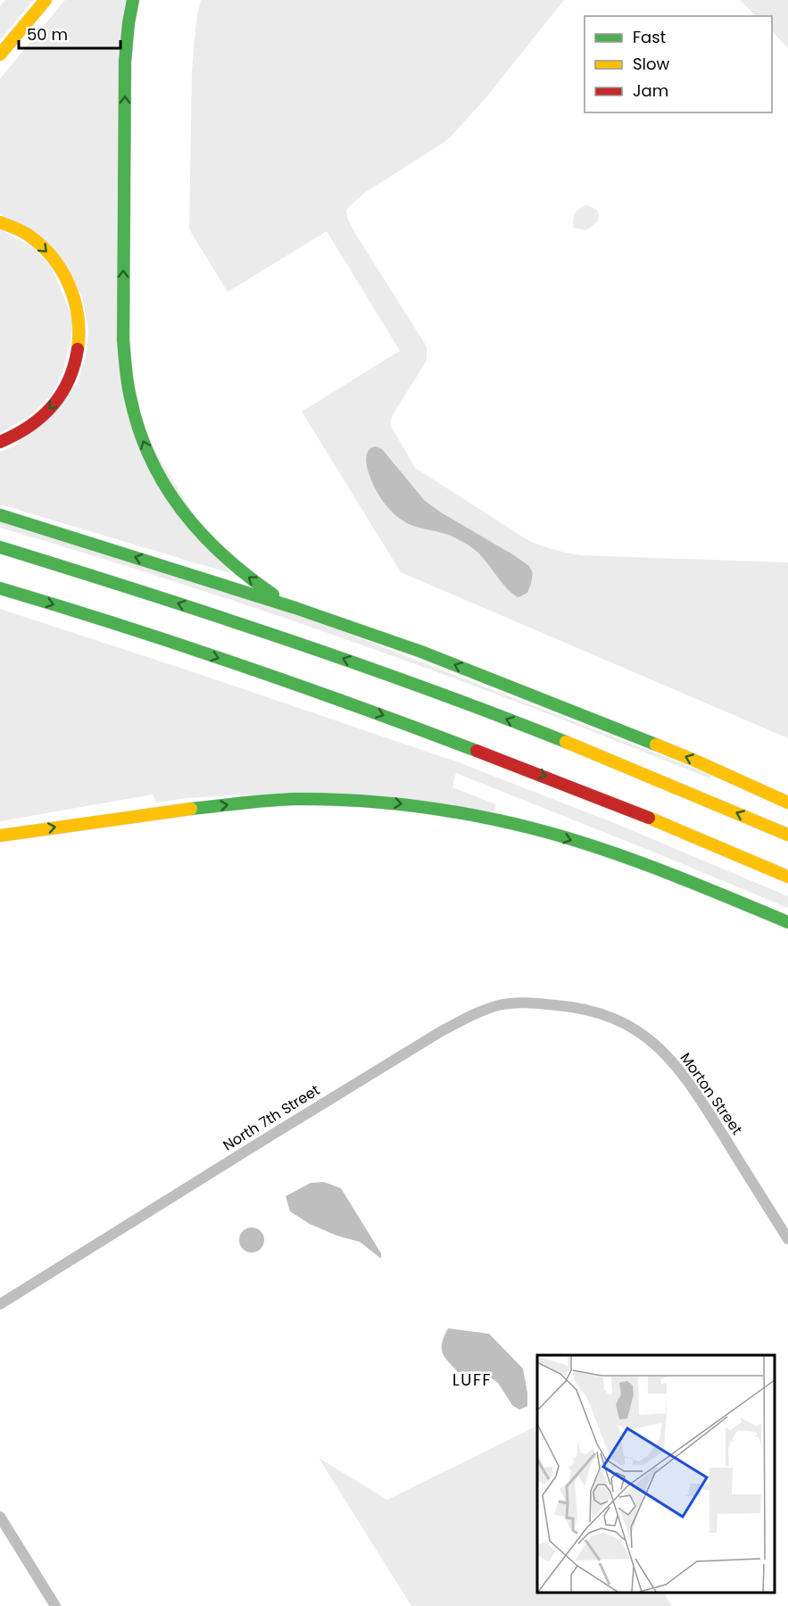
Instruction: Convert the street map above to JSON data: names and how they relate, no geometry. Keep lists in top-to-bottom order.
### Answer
{
  "streets": {
    "street": ["Morton Street", "North 7th Street"]
  },
  "crossings": [
    ["Morton Street", "North 7th Street"]
  ],
  "districts": ["LUFF"],
  "legend": ["Fast", "Slow", "Jam"],
  "scale_bar": "50 m"
}
